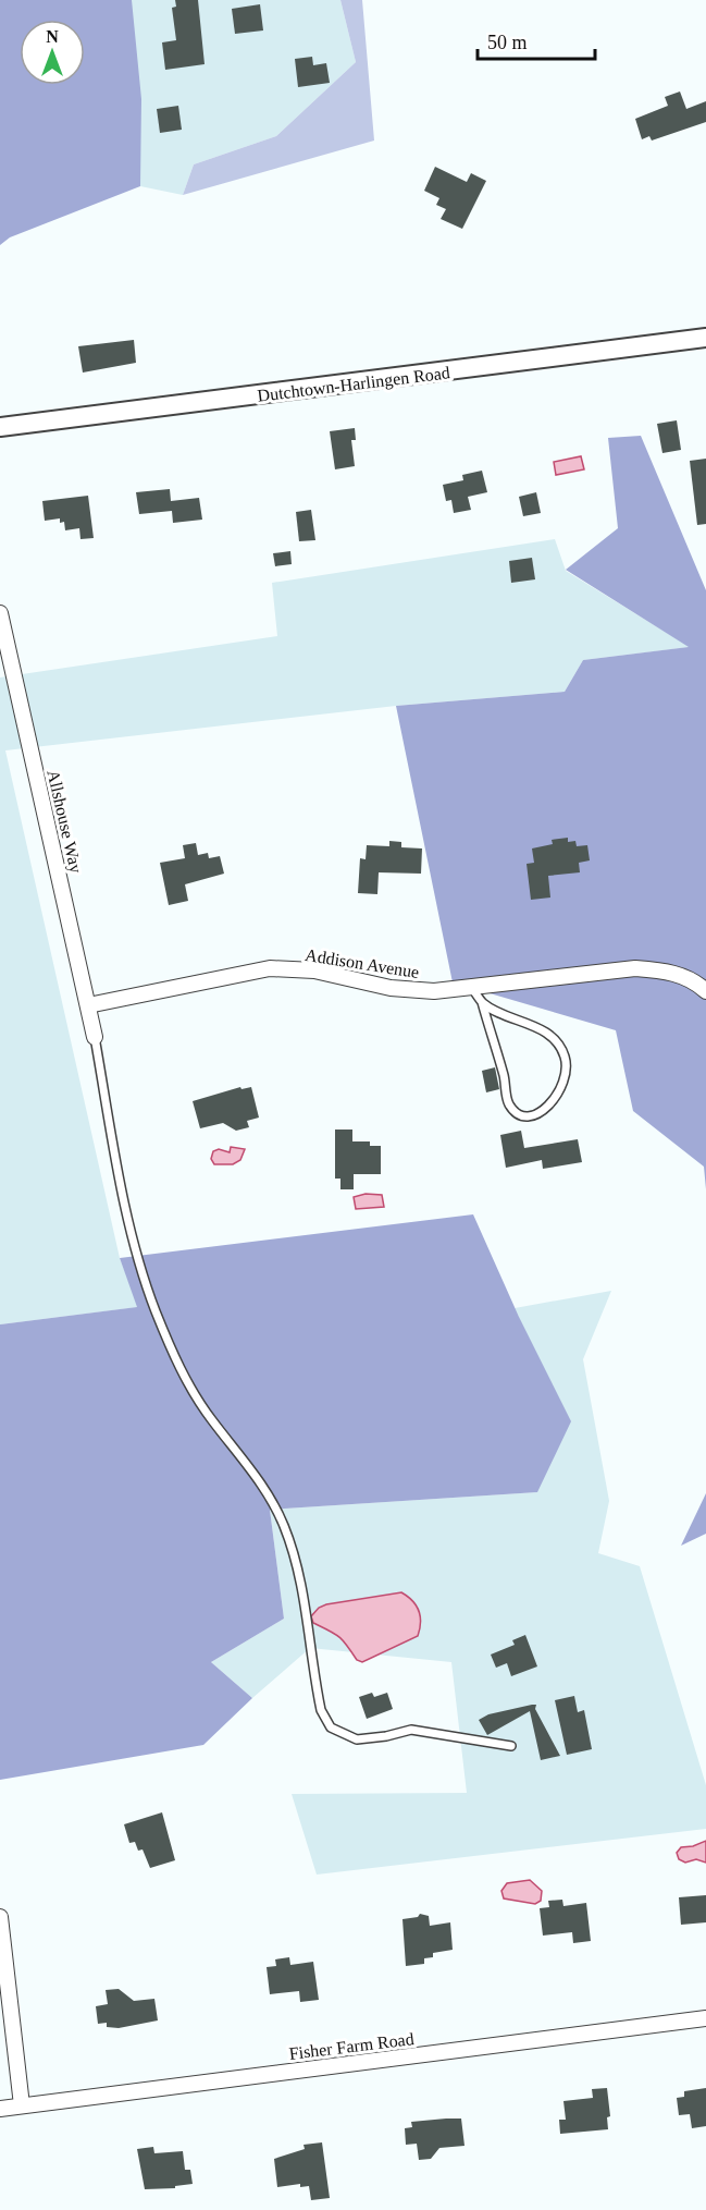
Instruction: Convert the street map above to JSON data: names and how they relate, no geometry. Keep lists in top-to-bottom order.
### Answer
{
  "streets": {
    "street": [
      "Dutchtown-Harlingen Road",
      "Allshouse Way",
      "Addison Avenue",
      "Fisher Farm Road"
    ]
  },
  "crossings": [
    ["Allshouse Way", "Addison Avenue"]
  ],
  "scale_bar": "50 m",
  "north": "top"
}
